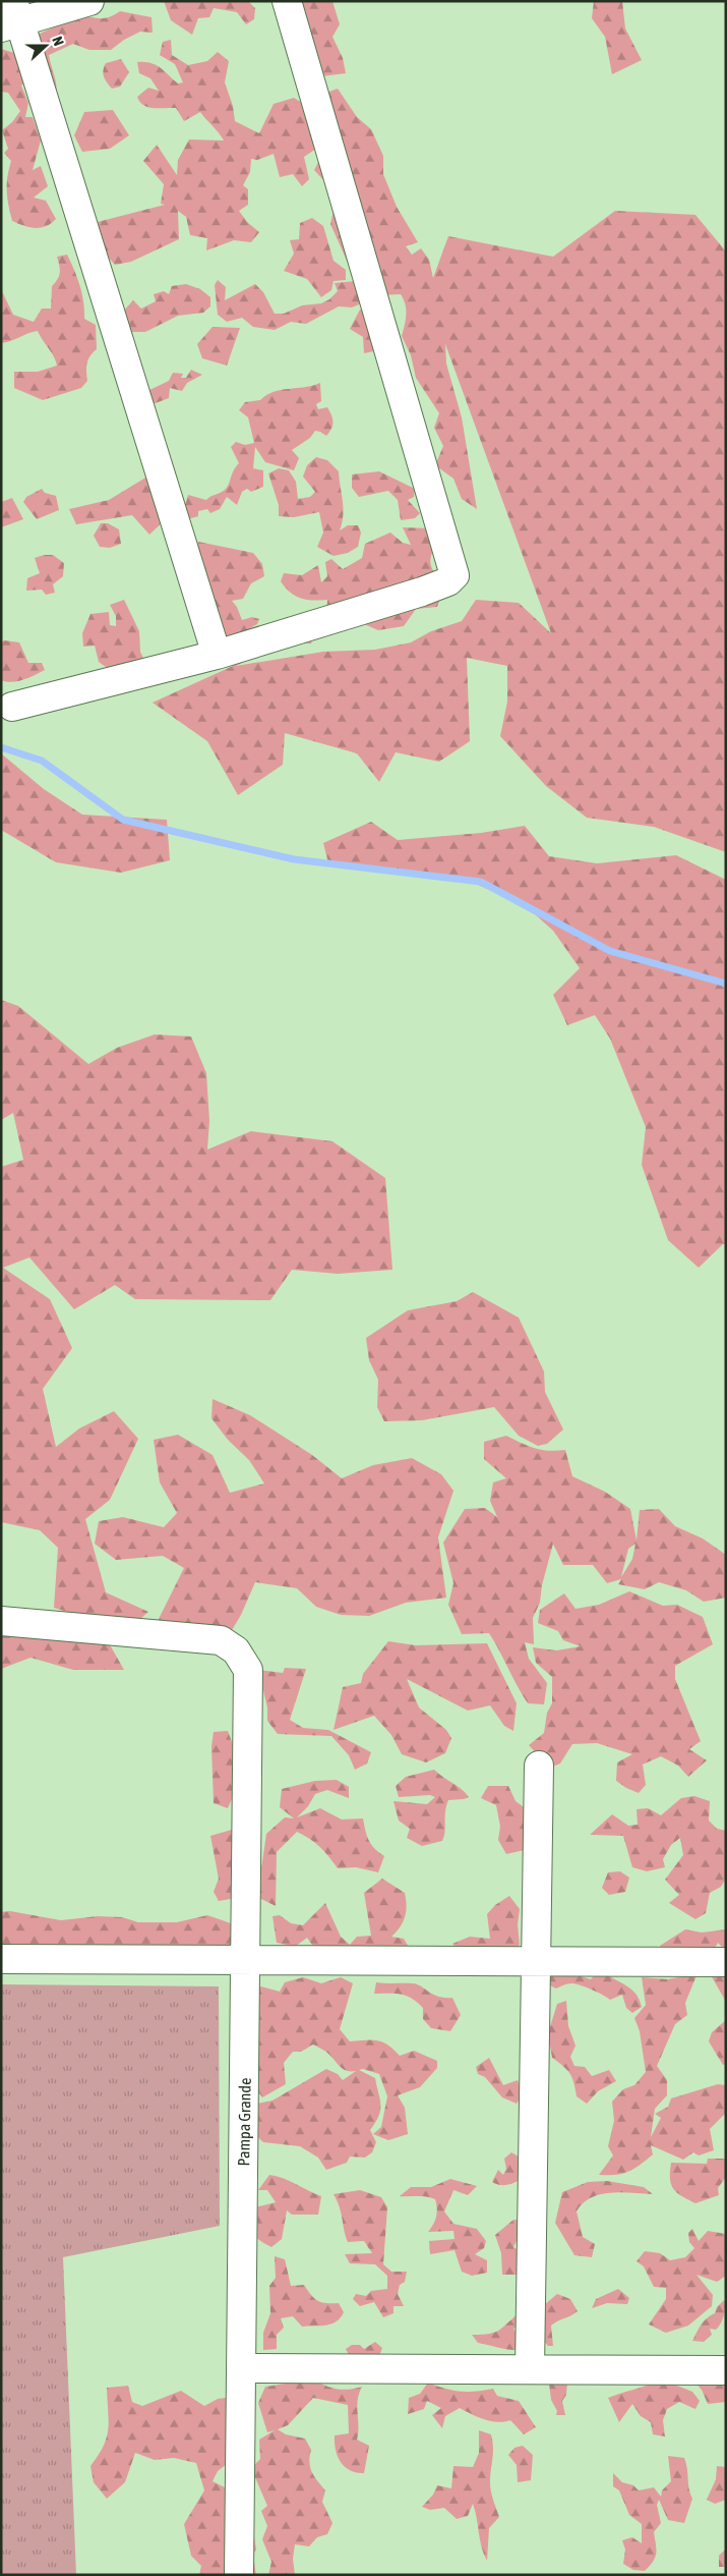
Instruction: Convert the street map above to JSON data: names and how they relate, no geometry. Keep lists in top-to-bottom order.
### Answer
{
  "streets": {
    "street": ["Pampa Grande"]
  },
  "north": "right"
}
